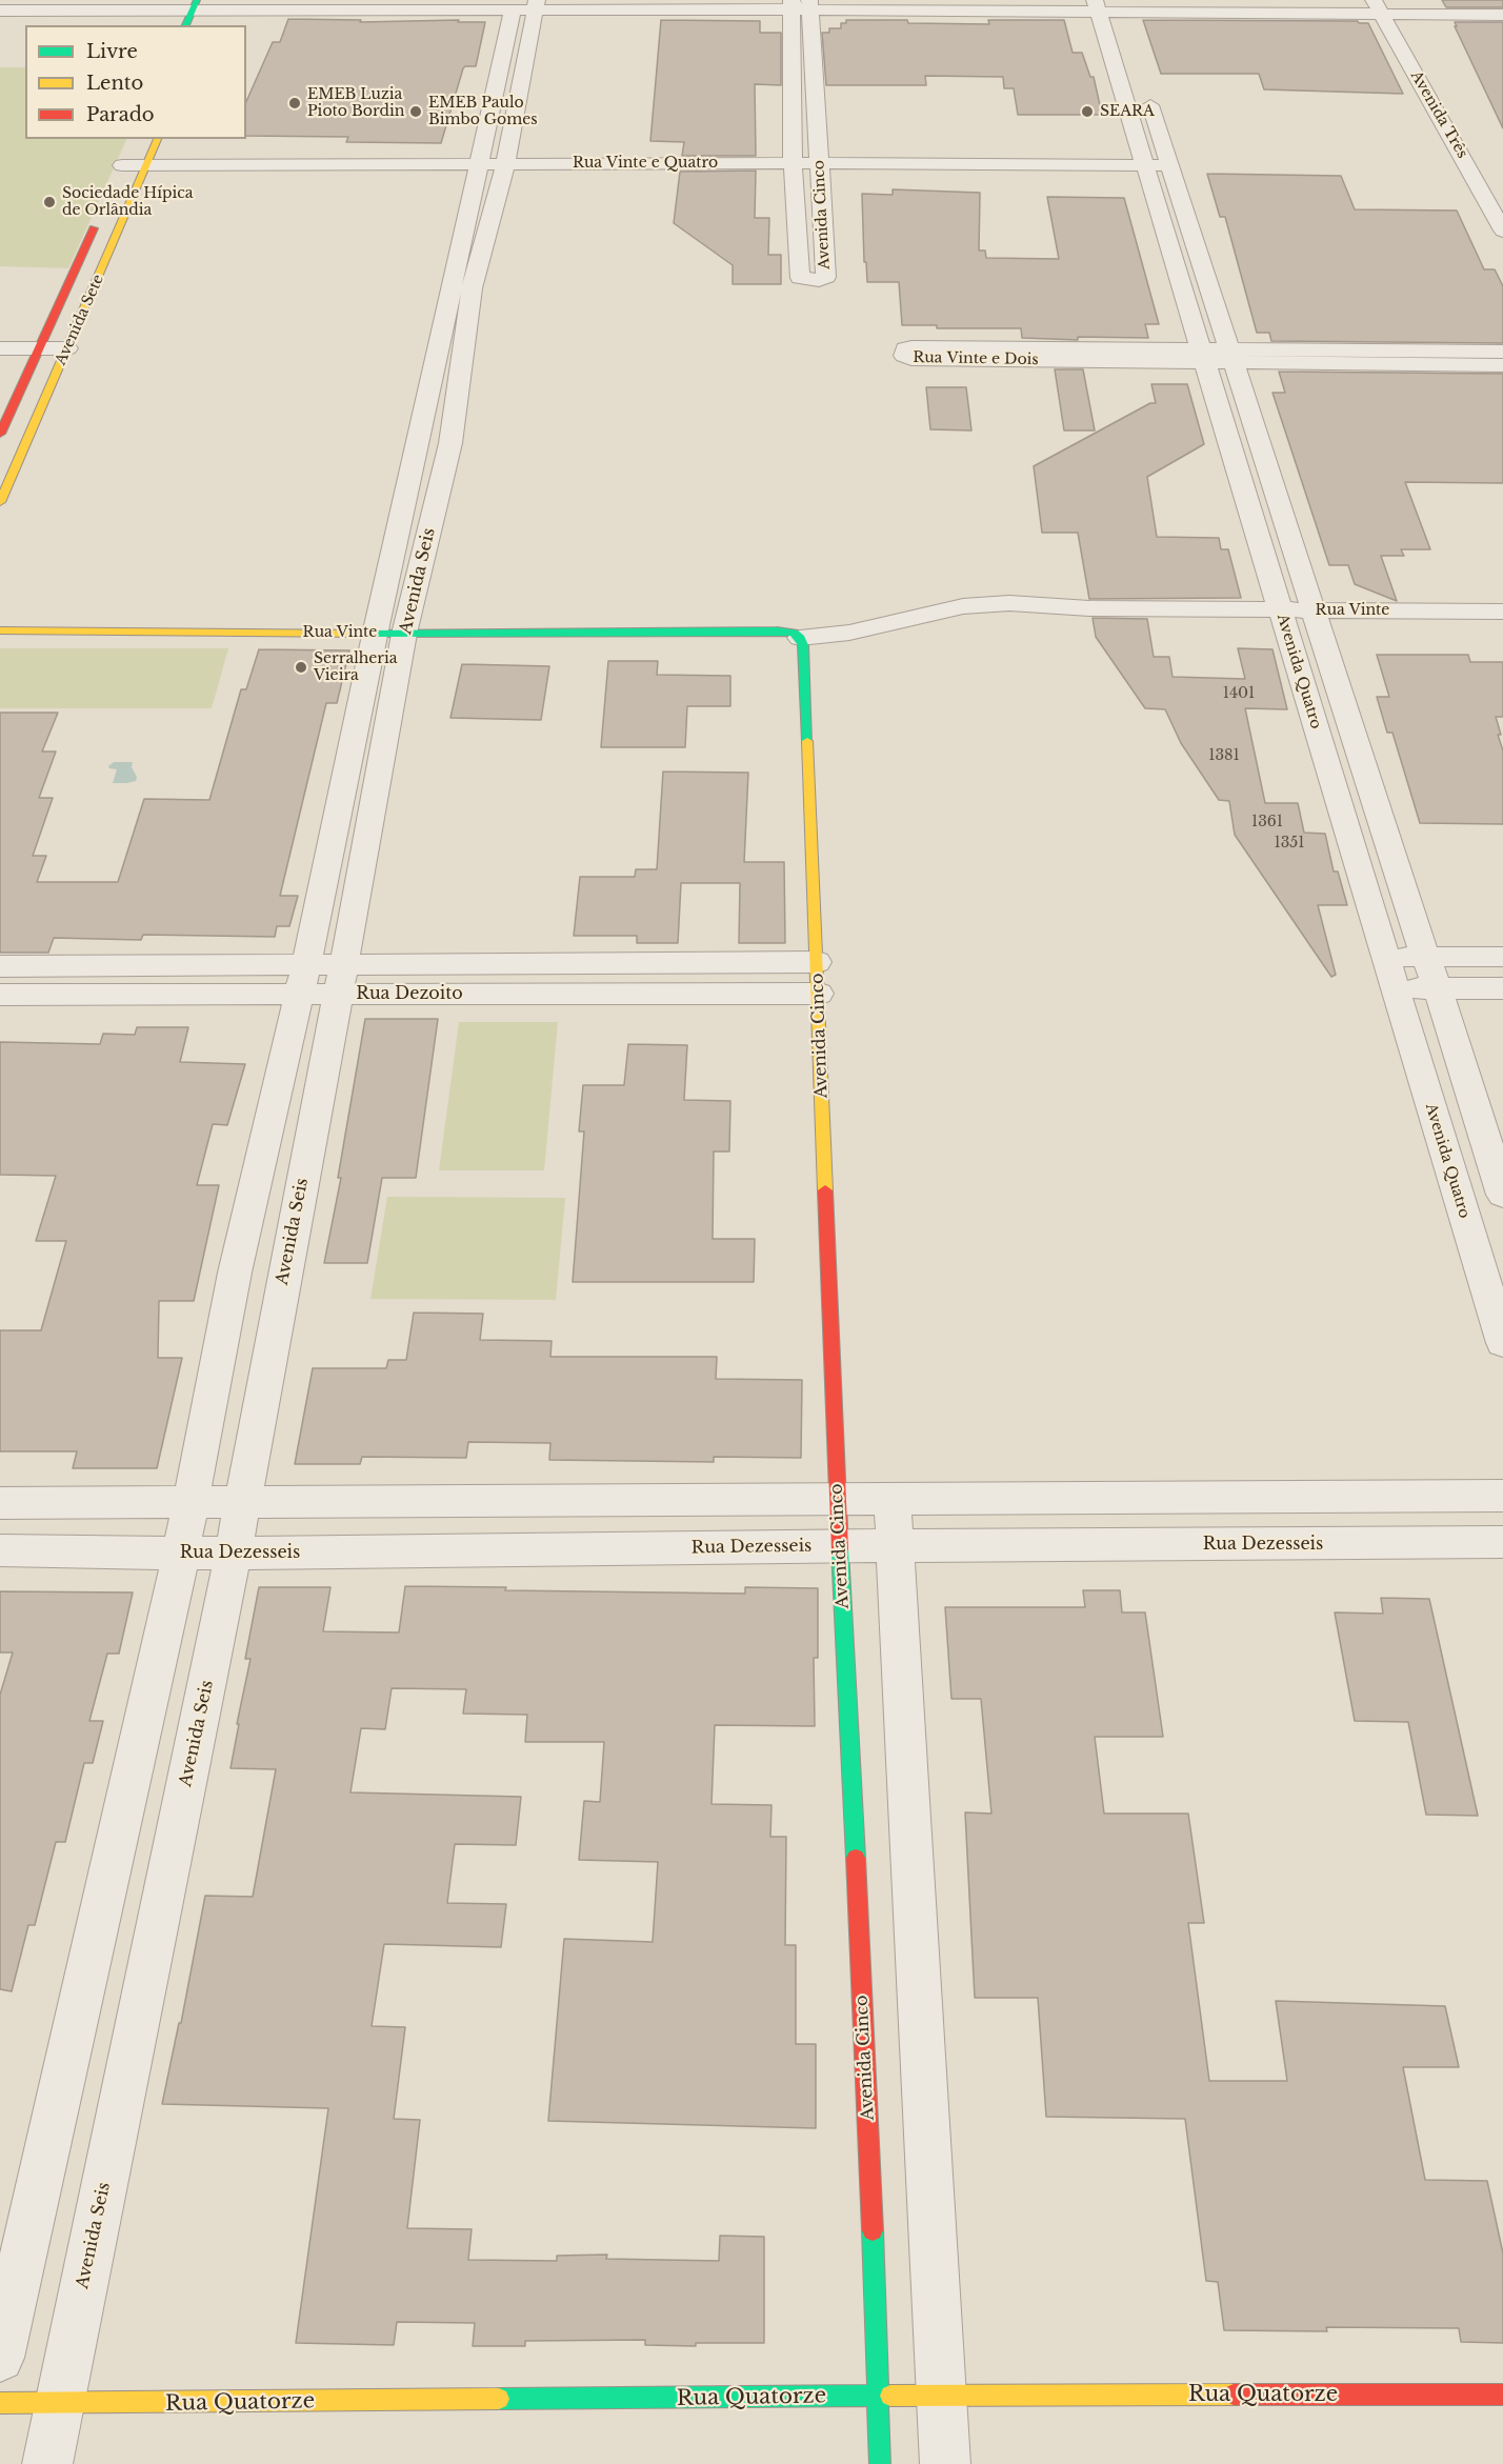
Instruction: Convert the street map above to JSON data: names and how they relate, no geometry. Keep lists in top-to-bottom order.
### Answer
{
  "streets": {
    "street": [
      "Avenida Três",
      "Rua Vinte e Quatro",
      "Avenida Cinco",
      "Avenida Sete",
      "Rua Vinte e Dois",
      "Avenida Seis",
      "Rua Vinte",
      "Avenida Quatro",
      "Rua Dezoito",
      "Rua Dezesseis",
      "Rua Quatorze"
    ]
  },
  "crossings": [
    ["Rua Vinte e Quatro", "Avenida Cinco"],
    ["Rua Vinte e Quatro", "Avenida Sete"],
    ["Rua Vinte e Quatro", "Avenida Seis"],
    ["Rua Vinte e Quatro", "Avenida Quatro"],
    ["Avenida Cinco", "Rua Vinte"],
    ["Avenida Cinco", "Rua Dezoito"],
    ["Avenida Cinco", "Rua Dezesseis"],
    ["Avenida Cinco", "Rua Quatorze"],
    ["Rua Vinte e Dois", "Avenida Quatro"],
    ["Avenida Seis", "Rua Vinte"],
    ["Avenida Seis", "Rua Dezoito"],
    ["Avenida Seis", "Rua Dezesseis"],
    ["Avenida Seis", "Rua Quatorze"],
    ["Rua Vinte", "Avenida Quatro"]
  ],
  "places": [
    "EMEB Luzia Pioto Bordin",
    "EMEB Paulo Bimbo Gomes",
    "SEARA",
    "Sociedade Hípica de Orlândia",
    "Serralheria Vieira"
  ],
  "house_numbers": [
    "1401",
    "1381",
    "1361",
    "1351"
  ],
  "legend": ["Livre", "Lento", "Parado"]
}
